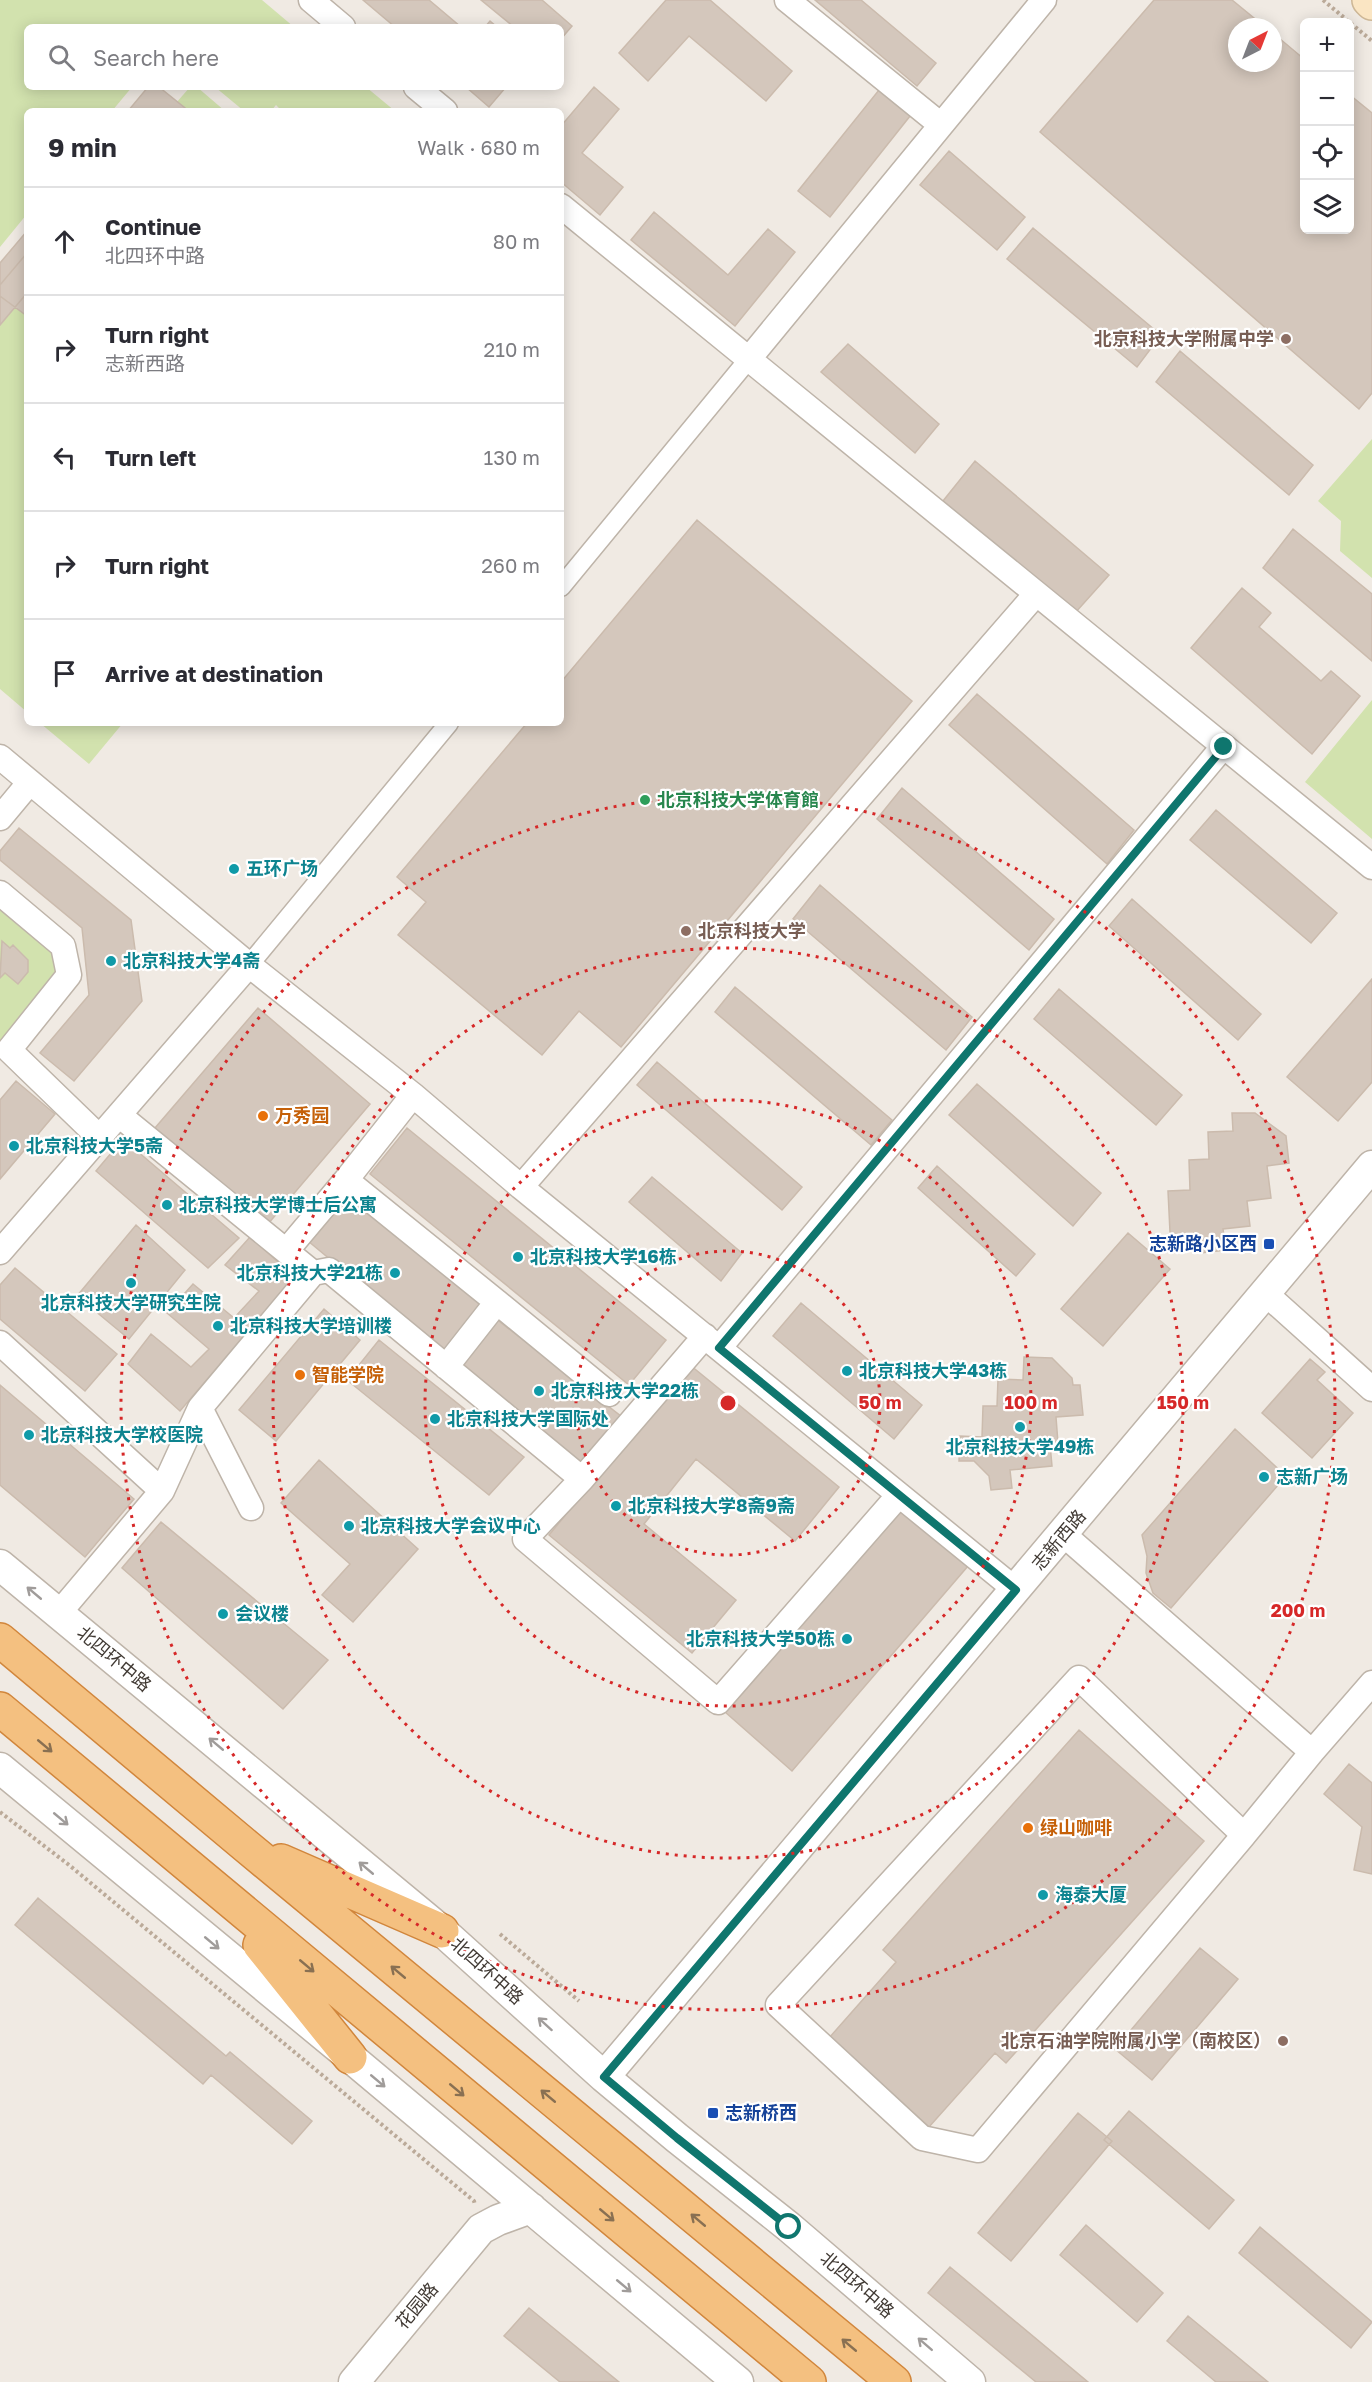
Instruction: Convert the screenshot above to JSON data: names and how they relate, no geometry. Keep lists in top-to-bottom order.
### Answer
{
  "streets": {
    "street": ["志新西路", "北四环中路", "花园路"]
  },
  "crossings": [
    ["志新西路", "北四环中路"]
  ],
  "places": {
    "other": [
      "北京科技大学附属中学",
      "北京科技大学体育館",
      "五环广场",
      "北京科技大学",
      "北京科技大学4斋",
      "万秀园",
      "北京科技大学5斋",
      "北京科技大学博士后公寓",
      "北京科技大学16栋",
      "北京科技大学21栋",
      "北京科技大学研究生院",
      "北京科技大学培训楼",
      "北京科技大学43栋",
      "智能学院",
      "北京科技大学22栋",
      "北京科技大学国际处",
      "北京科技大学49栋",
      "北京科技大学校医院",
      "志新广场",
      "北京科技大学8斋9斋",
      "北京科技大学会议中心",
      "会议楼",
      "北京科技大学50栋",
      "绿山咖啡",
      "海泰大厦",
      "北京石油学院附属小学（南校区）"
    ],
    "transit": ["志新路小区西", "志新桥西"]
  },
  "north": "top right",
  "page": {
    "map_buttons": ["+", "−"],
    "search": "Search here",
    "heading": ["9 min", "Walk · 680 m"],
    "list": [
      ["Continue", "北四环中路", "80 m"],
      ["Turn right", "志新西路", "210 m"],
      ["Turn left", "130 m"],
      ["Turn right", "260 m"],
      "Arrive at destination"
    ]
  },
  "rings": [
    "50 m",
    "100 m",
    "150 m",
    "200 m"
  ]
}
